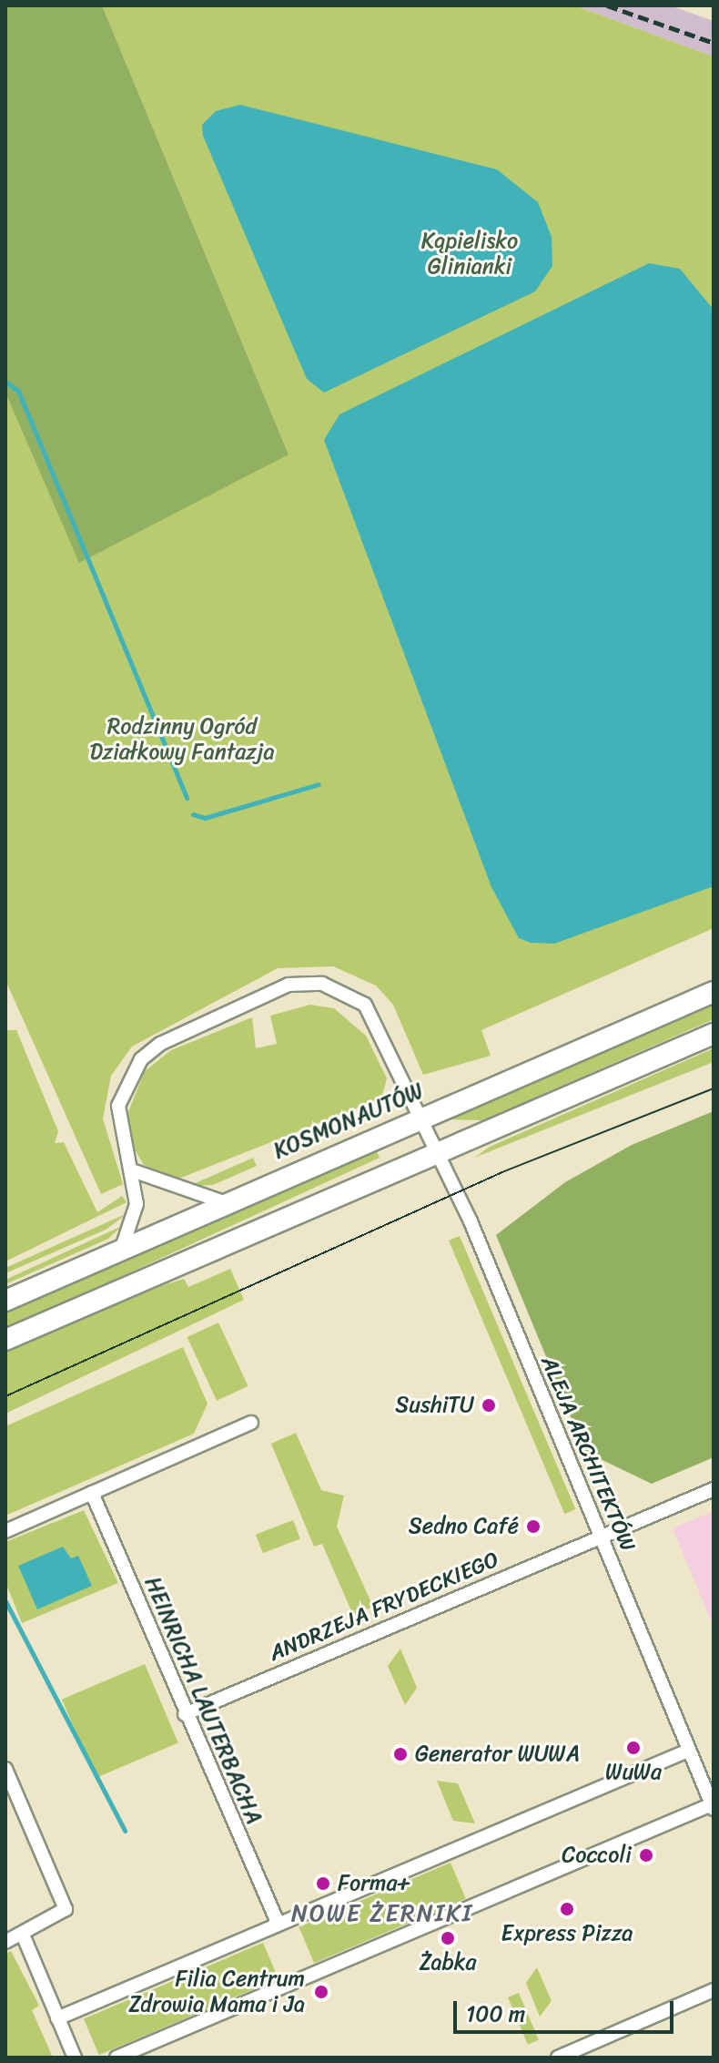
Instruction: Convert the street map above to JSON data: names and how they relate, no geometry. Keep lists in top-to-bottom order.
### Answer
{
  "streets": {
    "main road": ["KOSMONAUTÓW"],
    "street": ["ALEJA ARCHITEKTÓW", "ANDRZEJA FRYDECKIEGO", "HEINRICHA LAUTERBACHA"]
  },
  "crossings": [
    ["KOSMONAUTÓW", "ALEJA ARCHITEKTÓW"],
    ["ALEJA ARCHITEKTÓW", "ANDRZEJA FRYDECKIEGO"],
    ["ANDRZEJA FRYDECKIEGO", "HEINRICHA LAUTERBACHA"]
  ],
  "districts": ["NOWE ŻERNIKI"],
  "parks": ["Kąpielisko Glinianki", "Rodzinny Ogród Działkowy Fantazja"],
  "places": [
    "SushiTU",
    "Sedno Café",
    "WuWa",
    "Generator WUWA",
    "Coccoli",
    "Forma+",
    "Express Pizza",
    "Żabka",
    "Filia Centrum Zdrowia Mama i Ja"
  ],
  "scale_bar": "100 m"
}
